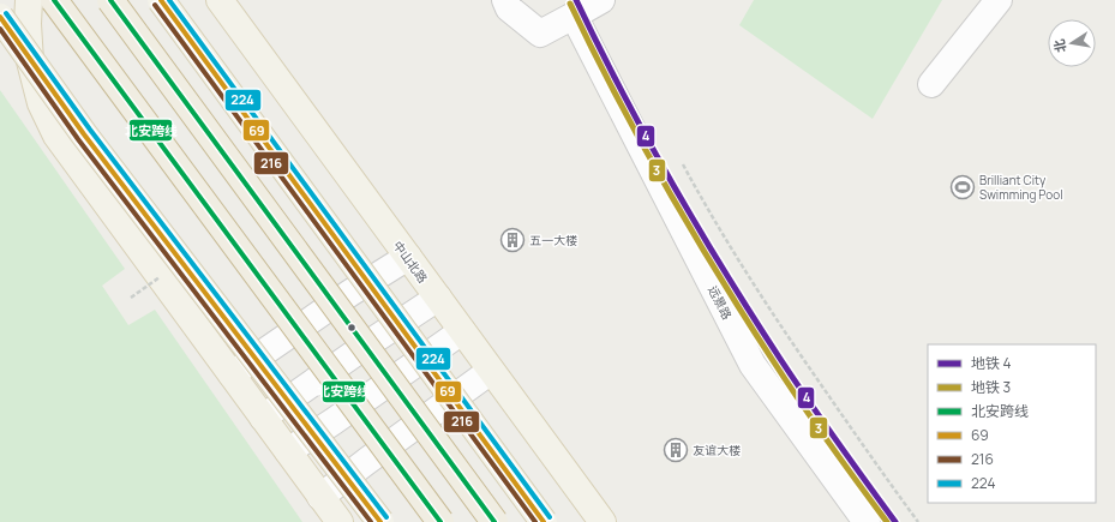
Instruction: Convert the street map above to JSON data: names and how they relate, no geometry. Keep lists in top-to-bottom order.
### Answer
{
  "streets": {
    "main road": ["中山北路"],
    "street": ["远景路"]
  },
  "places": {
    "sports": ["Brilliant City Swimming Pool"],
    "building": ["五一大楼", "友谊大楼"]
  },
  "lines": [
    "metro line 4",
    "transit line 北安跨线",
    "transit line 69",
    "transit line 224",
    "metro line 3",
    "transit line 216"
  ],
  "legend": [
    "地铁 4",
    "地铁 3",
    "北安跨线",
    "69",
    "216",
    "224"
  ],
  "north": "left"
}
